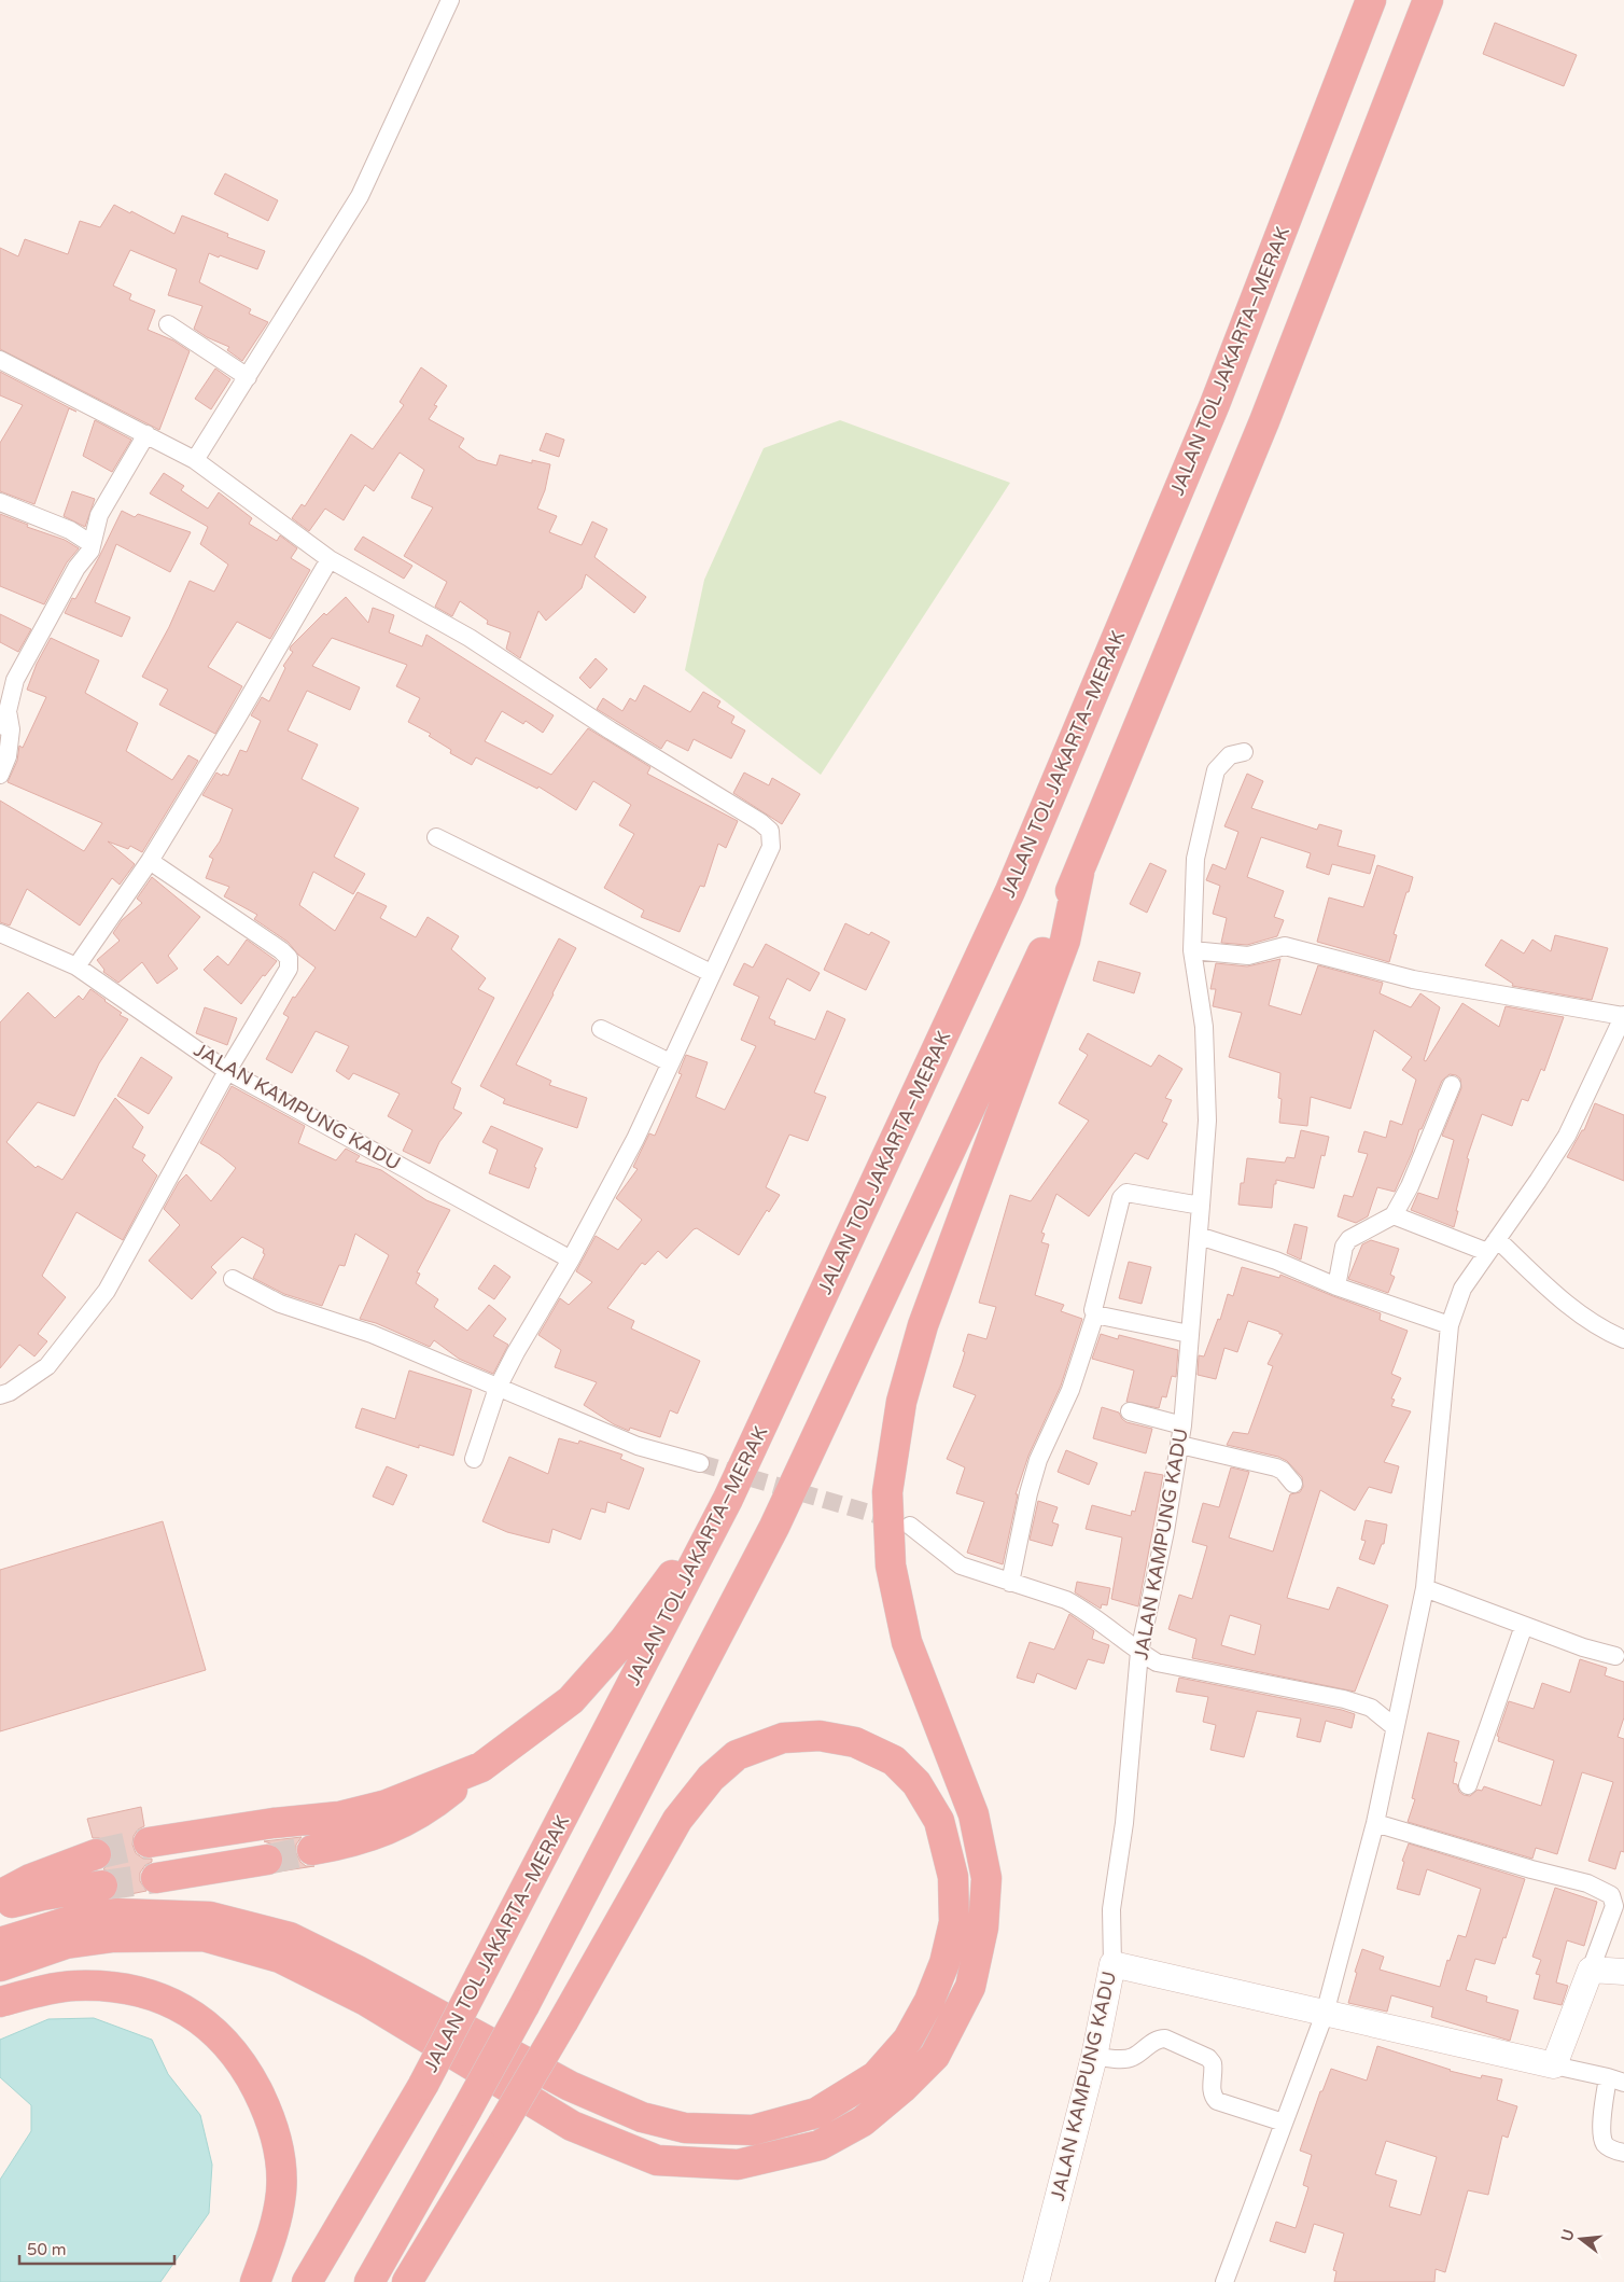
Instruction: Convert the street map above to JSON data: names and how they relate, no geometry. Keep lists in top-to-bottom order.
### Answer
{
  "streets": {
    "highway": ["JALAN TOL JAKARTA–MERAK"],
    "street": ["JALAN KAMPUNG KADU"]
  },
  "scale_bar": "50 m",
  "north": "left"
}
